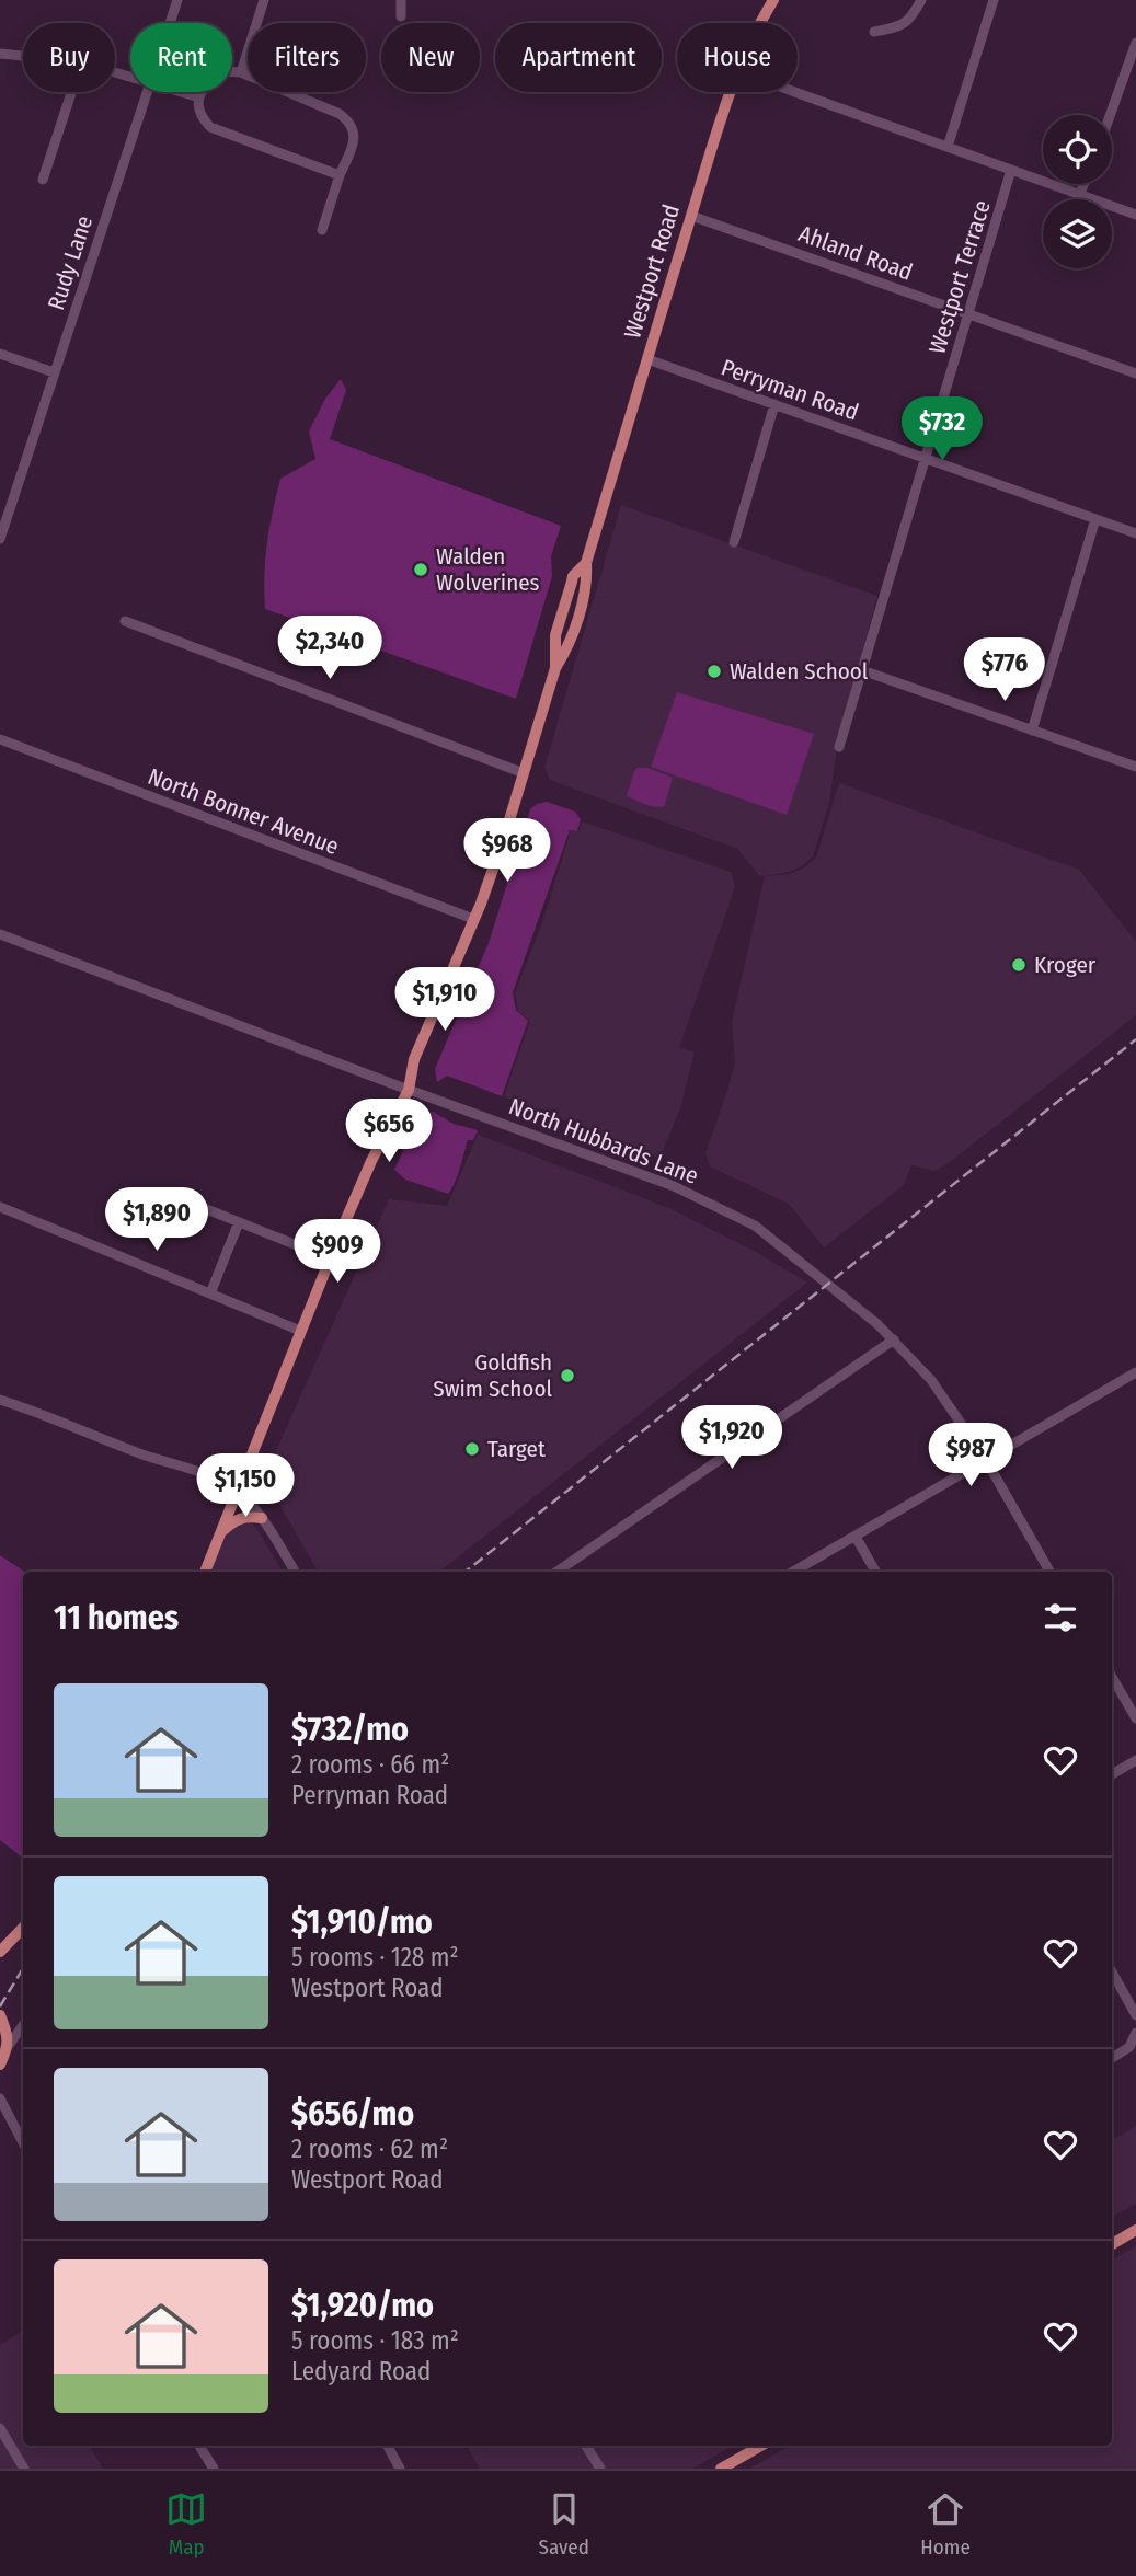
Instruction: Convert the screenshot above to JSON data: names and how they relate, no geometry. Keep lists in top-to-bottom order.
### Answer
{
  "streets": {
    "main road": ["Westport Road"],
    "street": [
      "Ahland Road",
      "Rudy Lane",
      "Westport Terrace",
      "Perryman Road",
      "North Bonner Avenue",
      "North Hubbards Lane"
    ]
  },
  "crossings": [
    ["Ahland Road", "Westport Road"],
    ["Ahland Road", "Westport Terrace"],
    ["Westport Road", "Perryman Road"],
    ["Westport Road", "North Bonner Avenue"],
    ["Westport Road", "North Hubbards Lane"],
    ["Westport Terrace", "Perryman Road"]
  ],
  "places": [
    "Walden Wolverines",
    "Walden School",
    "Kroger",
    "Goldfish Swim School",
    "Target"
  ],
  "page": {
    "chip": [
      "Buy",
      "Rent",
      "Filters",
      "New",
      "Apartment",
      "House"
    ],
    "price": [
      "$732",
      "$2,340",
      "$776",
      "$968",
      "$1,910",
      "$656",
      "$1,890",
      "$909",
      "$1,920",
      "$987",
      "$1,150"
    ],
    "heading": "11 homes",
    "list": [
      {
        "name": "$732/mo",
        "note": "2 rooms · 66 m² · Perryman Road"
      },
      {
        "name": "$1,910/mo",
        "note": "5 rooms · 128 m² · Westport Road"
      },
      {
        "name": "$656/mo",
        "note": "2 rooms · 62 m² · Westport Road"
      },
      {
        "name": "$1,920/mo",
        "note": "5 rooms · 183 m² · Ledyard Road"
      }
    ],
    "tabs": ["Map", "Saved", "Home"]
  }
}
